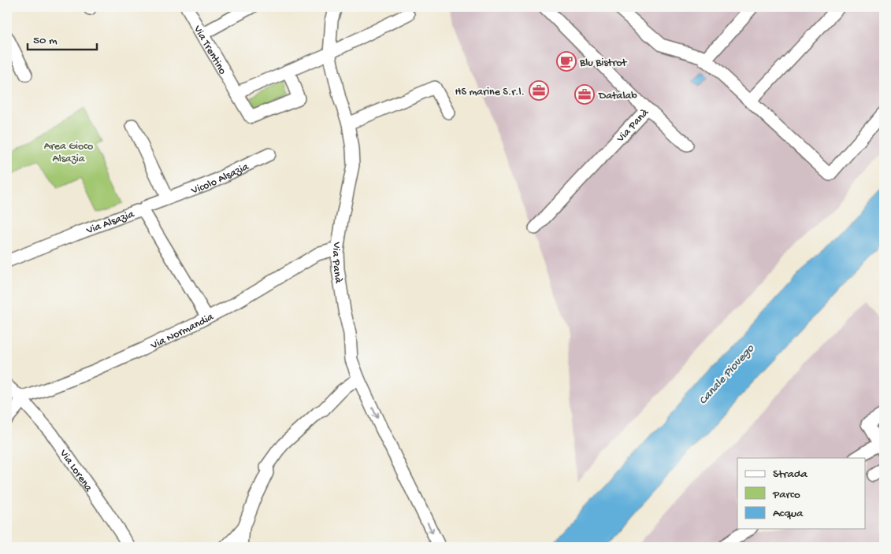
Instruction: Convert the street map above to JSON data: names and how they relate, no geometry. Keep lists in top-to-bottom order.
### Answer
{
  "streets": {
    "street": [
      "Via Trentino",
      "Via Panà",
      "Vicolo Alsazia",
      "Via Alsazia",
      "Via Normandia",
      "Via Lorena"
    ]
  },
  "crossings": [
    ["Via Panà", "Via Normandia"],
    ["Vicolo Alsazia", "Via Alsazia"],
    ["Via Alsazia", "Via Normandia"],
    ["Via Normandia", "Via Lorena"]
  ],
  "water": ["Canale Piovego"],
  "parks": ["Area Gioco Alsazia"],
  "places": {
    "cafe": ["Blu Bistrot"],
    "office": ["HS marine S.r.l.", "Datalab"]
  },
  "legend": ["Strada", "Parco", "Acqua"],
  "scale_bar": "50 m"
}
